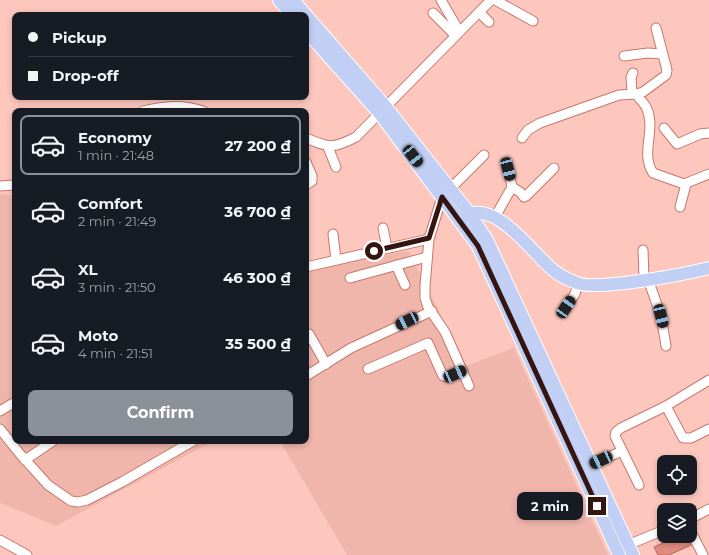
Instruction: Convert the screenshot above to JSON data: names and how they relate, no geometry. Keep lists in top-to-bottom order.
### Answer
{
  "page": {
    "banner": ["Pickup", "Drop-off"],
    "list": [
      {
        "name": "Economy",
        "note": "1 min · 21:48",
        "value": "27 200 ₫"
      },
      {
        "name": "Comfort",
        "note": "2 min · 21:49",
        "value": "36 700 ₫"
      },
      {
        "name": "XL",
        "note": "3 min · 21:50",
        "value": "46 300 ₫"
      },
      {
        "name": "Moto",
        "note": "4 min · 21:51",
        "value": "35 500 ₫"
      }
    ],
    "buttons": "Confirm",
    "bubble": "2 min"
  }
}
